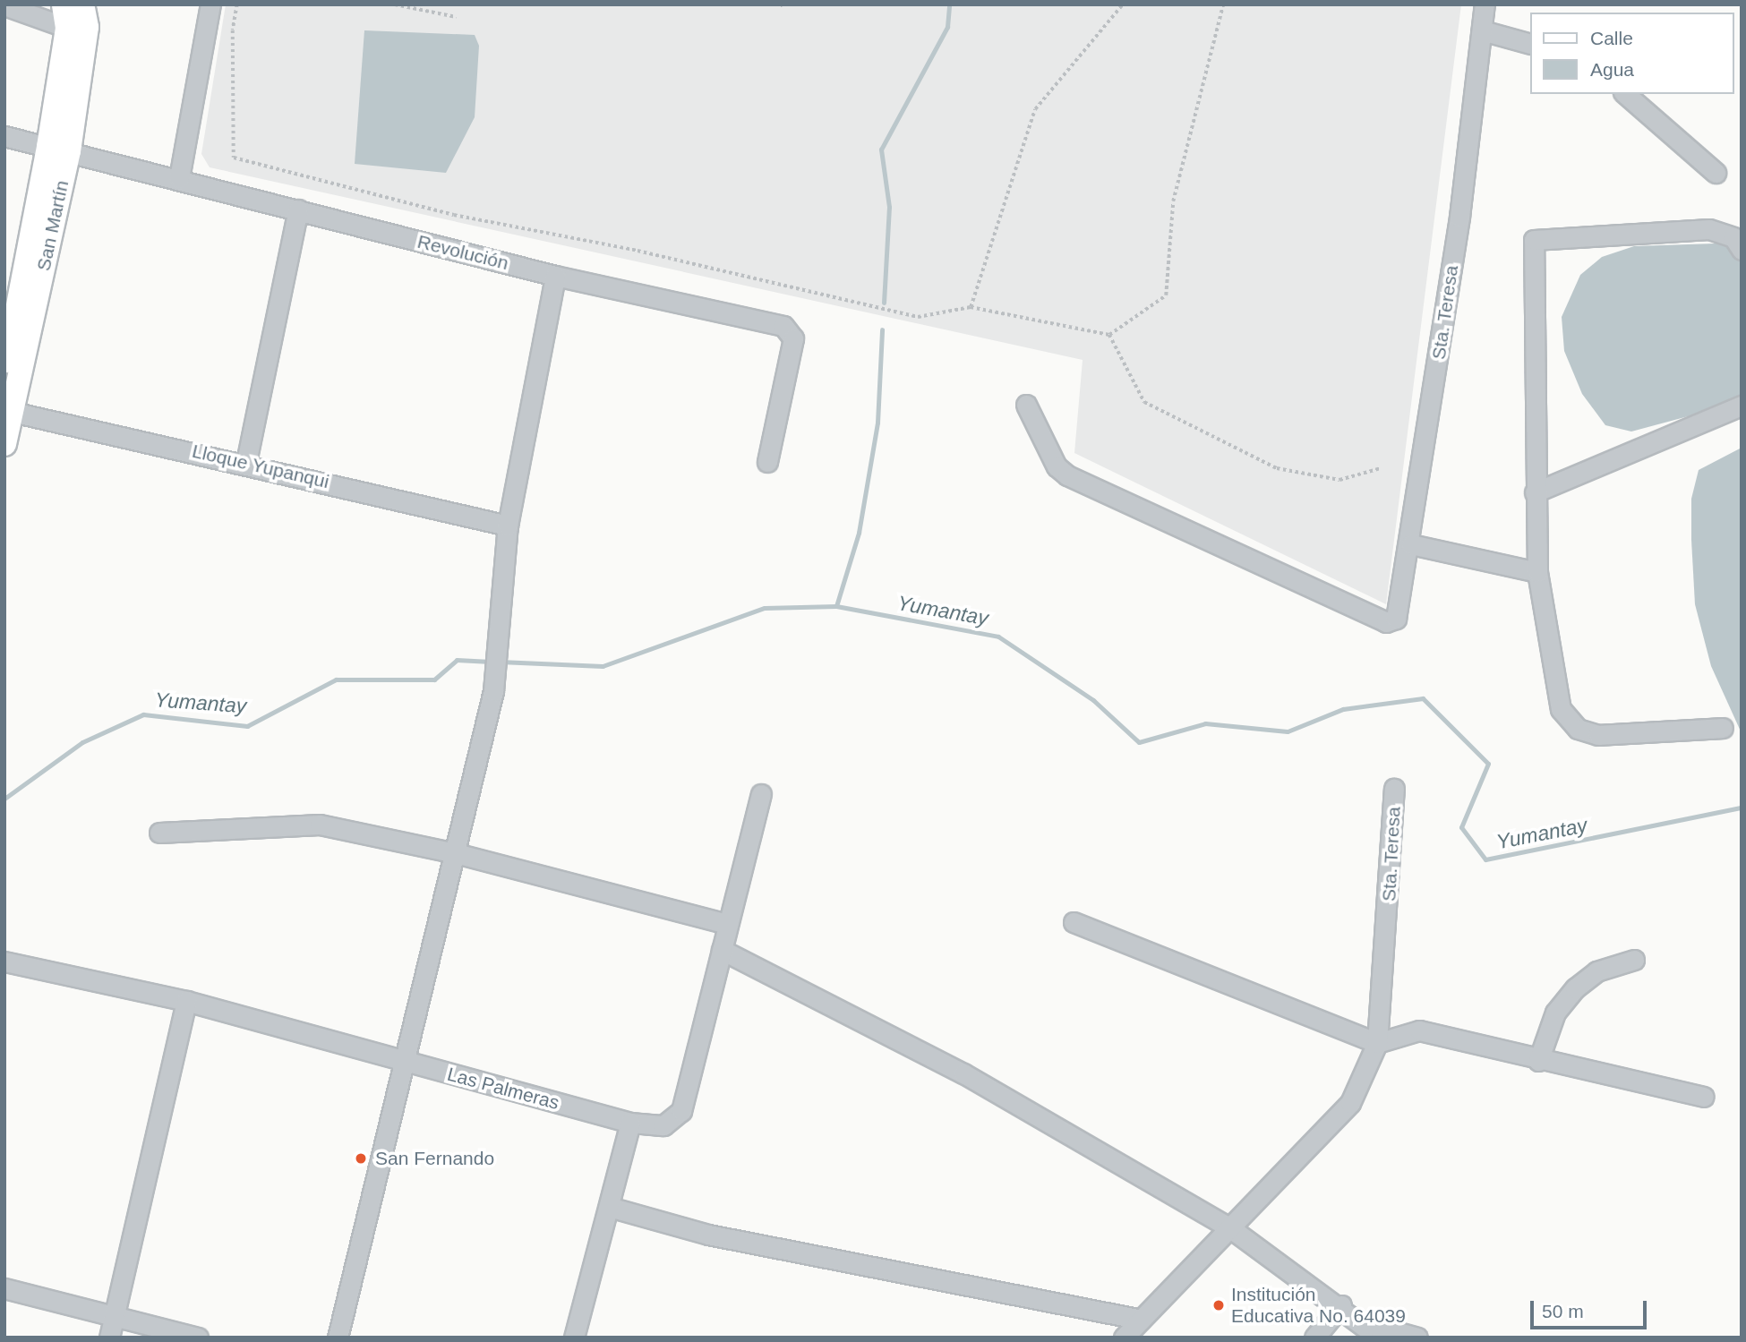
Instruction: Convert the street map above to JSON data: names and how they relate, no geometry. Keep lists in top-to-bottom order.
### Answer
{
  "streets": {
    "main road": ["San Martín"],
    "street": [
      "Revolución",
      "Sta. Teresa",
      "Lloque Yupanqui",
      "Las Palmeras"
    ]
  },
  "crossings": [
    ["San Martín", "Revolución"],
    ["San Martín", "Lloque Yupanqui"]
  ],
  "water": ["Yumantay"],
  "places": ["San Fernando", "Institución Educativa No. 64039"],
  "legend": ["Calle", "Agua"],
  "scale_bar": "50 m"
}
